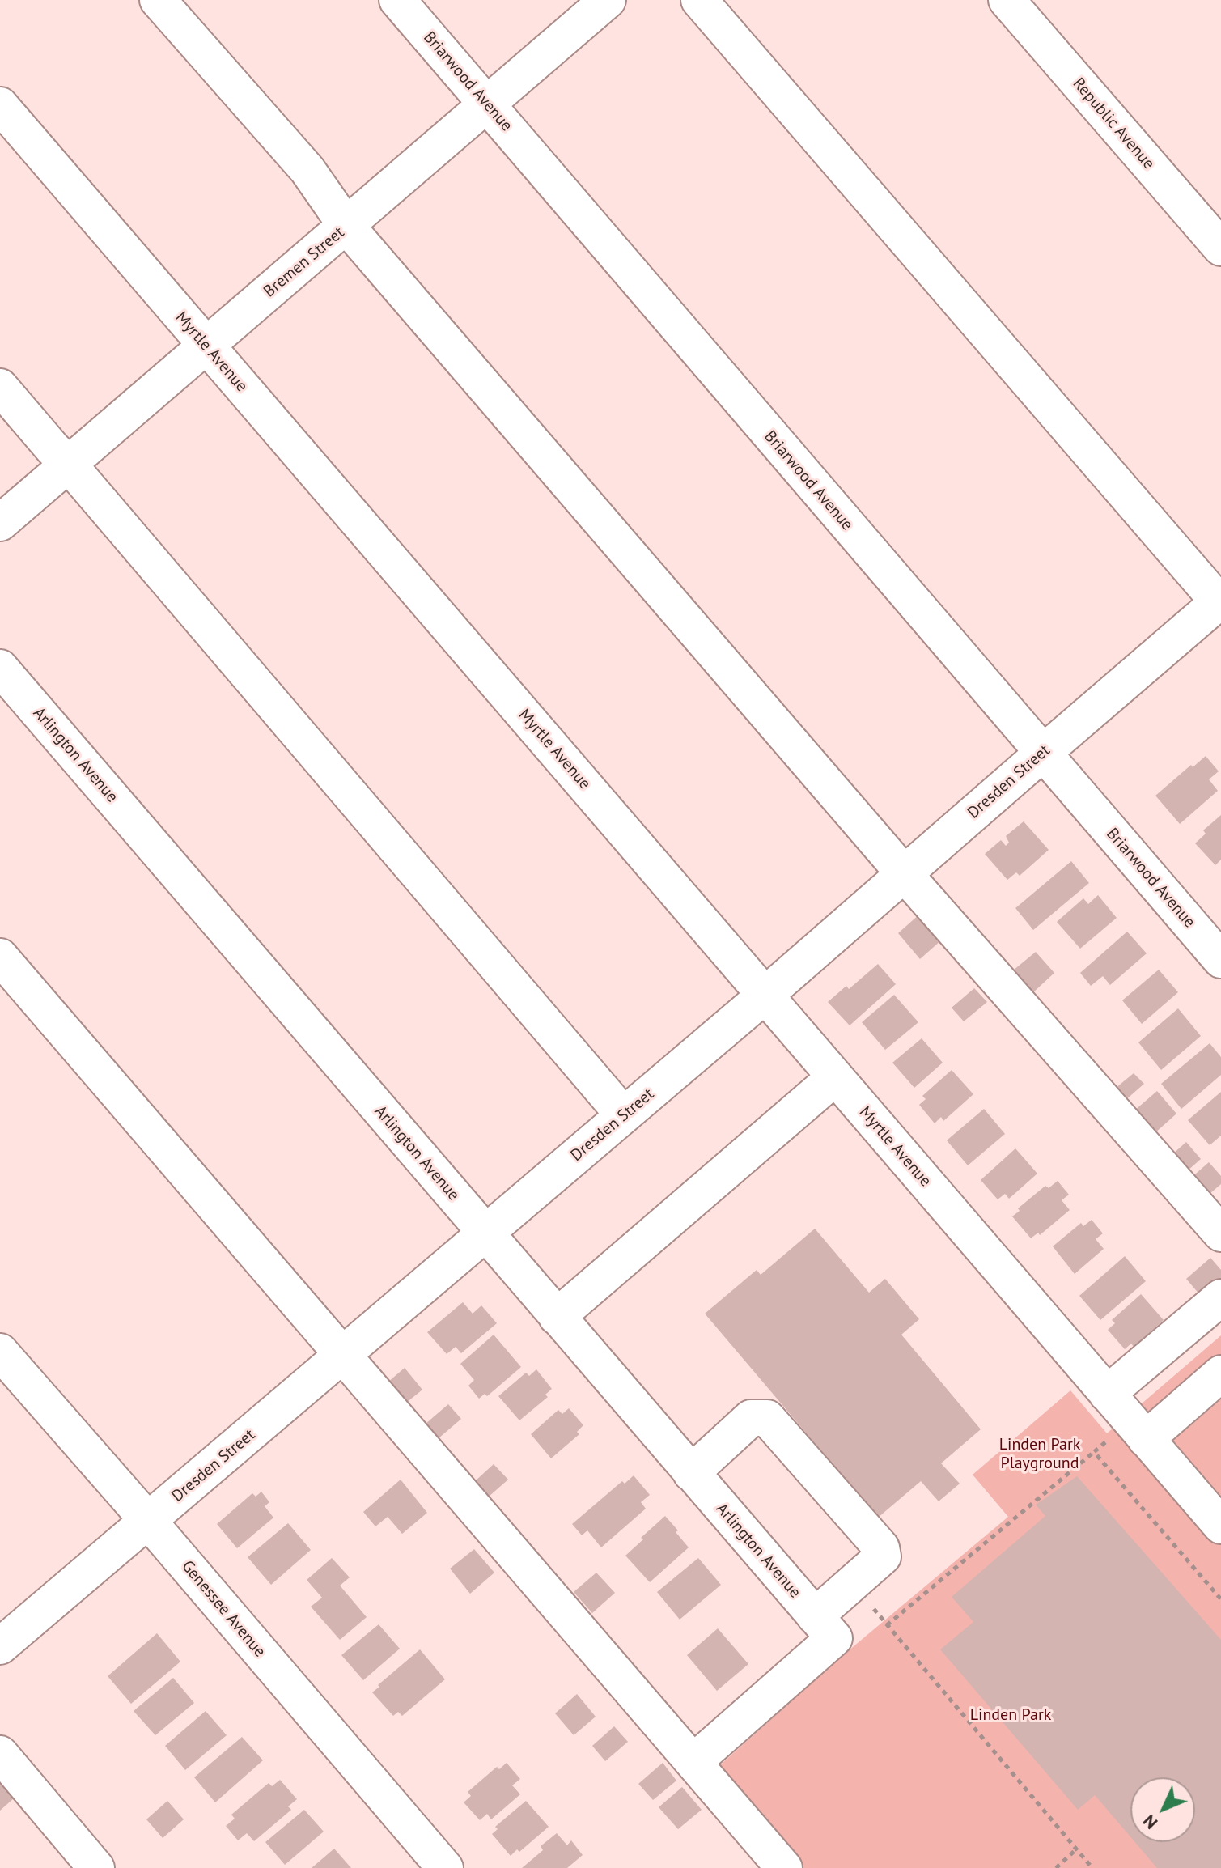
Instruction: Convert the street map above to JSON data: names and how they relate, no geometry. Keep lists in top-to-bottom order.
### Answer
{
  "streets": {
    "street": [
      "Briarwood Avenue",
      "Republic Avenue",
      "Bremen Street",
      "Myrtle Avenue",
      "Arlington Avenue",
      "Dresden Street",
      "Genessee Avenue"
    ]
  },
  "crossings": [
    ["Briarwood Avenue", "Bremen Street"],
    ["Briarwood Avenue", "Dresden Street"],
    ["Bremen Street", "Myrtle Avenue"],
    ["Myrtle Avenue", "Dresden Street"],
    ["Arlington Avenue", "Dresden Street"],
    ["Dresden Street", "Genessee Avenue"]
  ],
  "parks": ["Linden Park Playground", "Linden Park"],
  "north": "bottom left"
}
